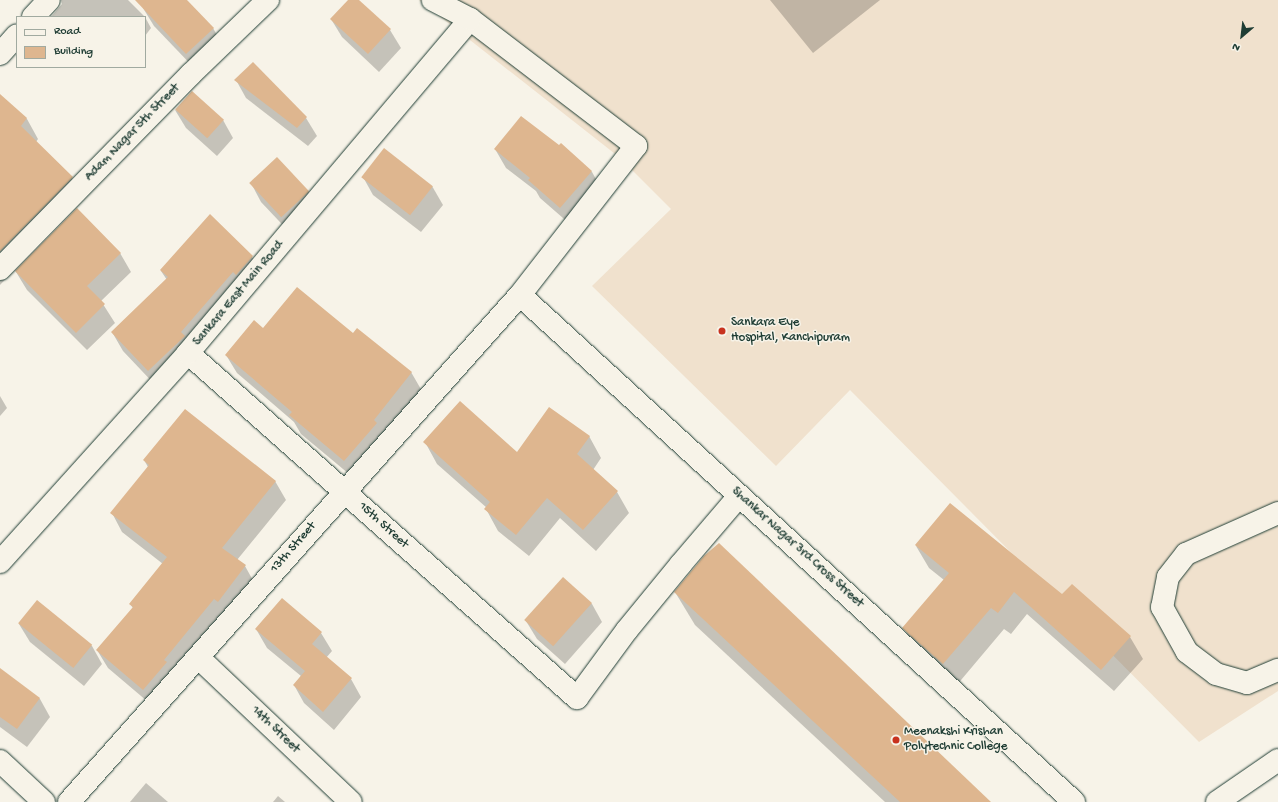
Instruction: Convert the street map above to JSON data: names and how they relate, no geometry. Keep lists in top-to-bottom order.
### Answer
{
  "streets": {
    "street": [
      "Adam Nagar 5th Street",
      "Sankara East Main Road",
      "15th Street",
      "13th Street",
      "Shankar Nagar 3rd Cross Street",
      "14th Street"
    ]
  },
  "crossings": [
    ["Sankara East Main Road", "15th Street"],
    ["Sankara East Main Road", "13th Street"],
    ["15th Street", "13th Street"],
    ["15th Street", "Shankar Nagar 3rd Cross Street"],
    ["13th Street", "Shankar Nagar 3rd Cross Street"],
    ["13th Street", "14th Street"]
  ],
  "places": ["Sankara Eye Hospital, Kanchipuram", "Meenakshi Krishan Polytechnic College"],
  "legend": ["Road", "Building"],
  "north": "bottom left"
}
